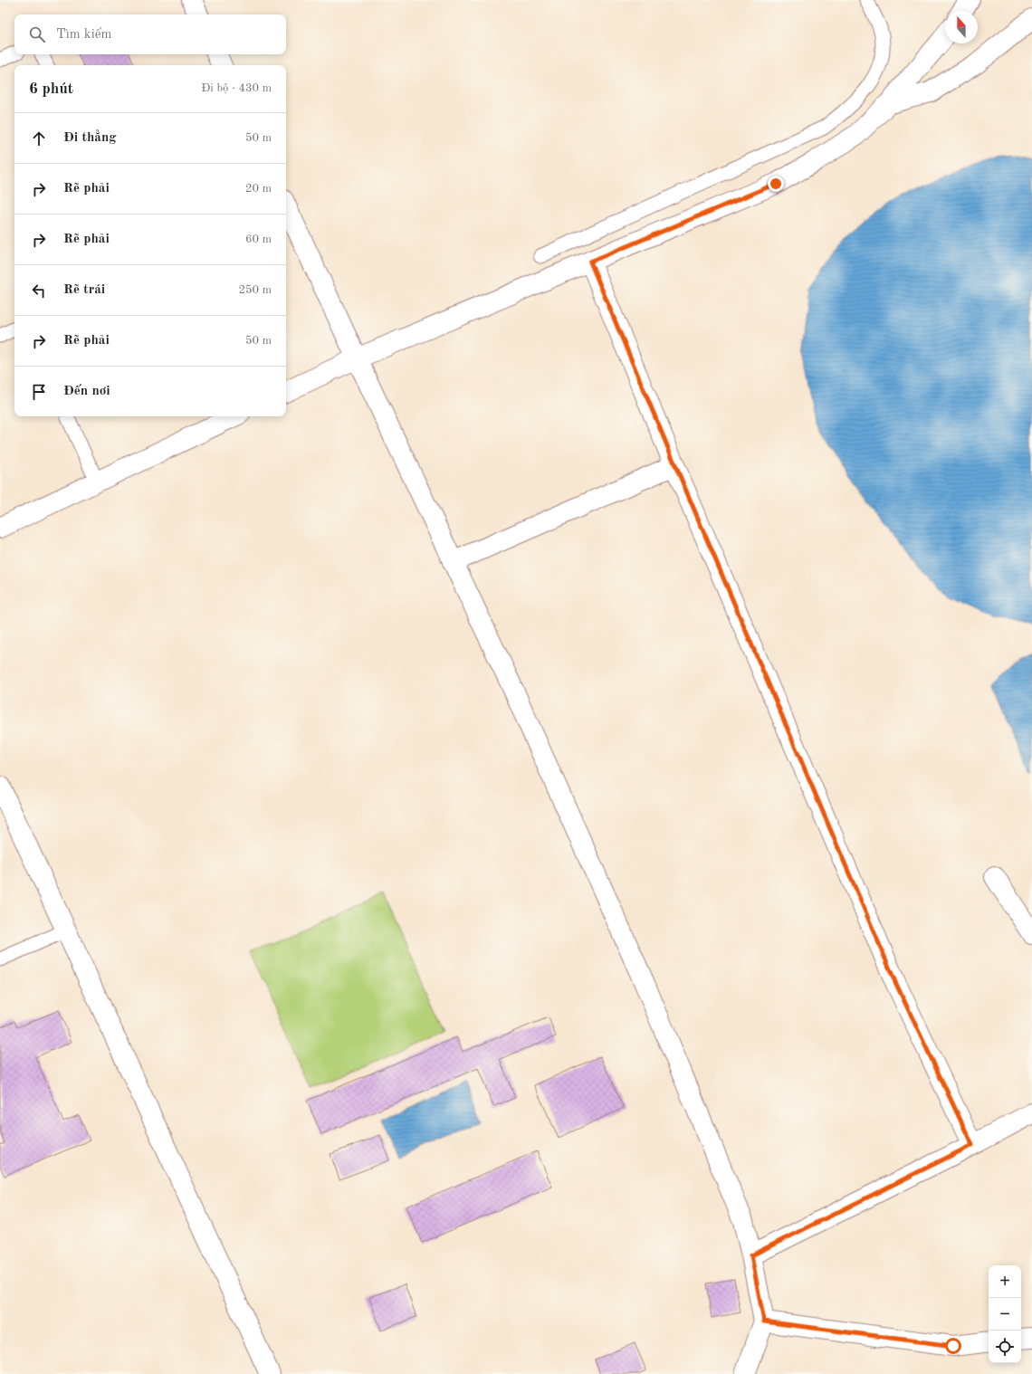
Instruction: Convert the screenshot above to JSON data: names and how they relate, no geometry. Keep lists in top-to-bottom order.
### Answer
{
  "north": "top",
  "page": {
    "search": "Tìm kiếm",
    "heading": ["6 phút", "Đi bộ · 430 m"],
    "list": [
      ["Đi thẳng", "50 m"],
      ["Rẽ phải", "20 m"],
      ["Rẽ phải", "60 m"],
      ["Rẽ trái", "250 m"],
      ["Rẽ phải", "50 m"],
      "Đến nơi"
    ],
    "map_buttons": ["+", "−"]
  }
}
